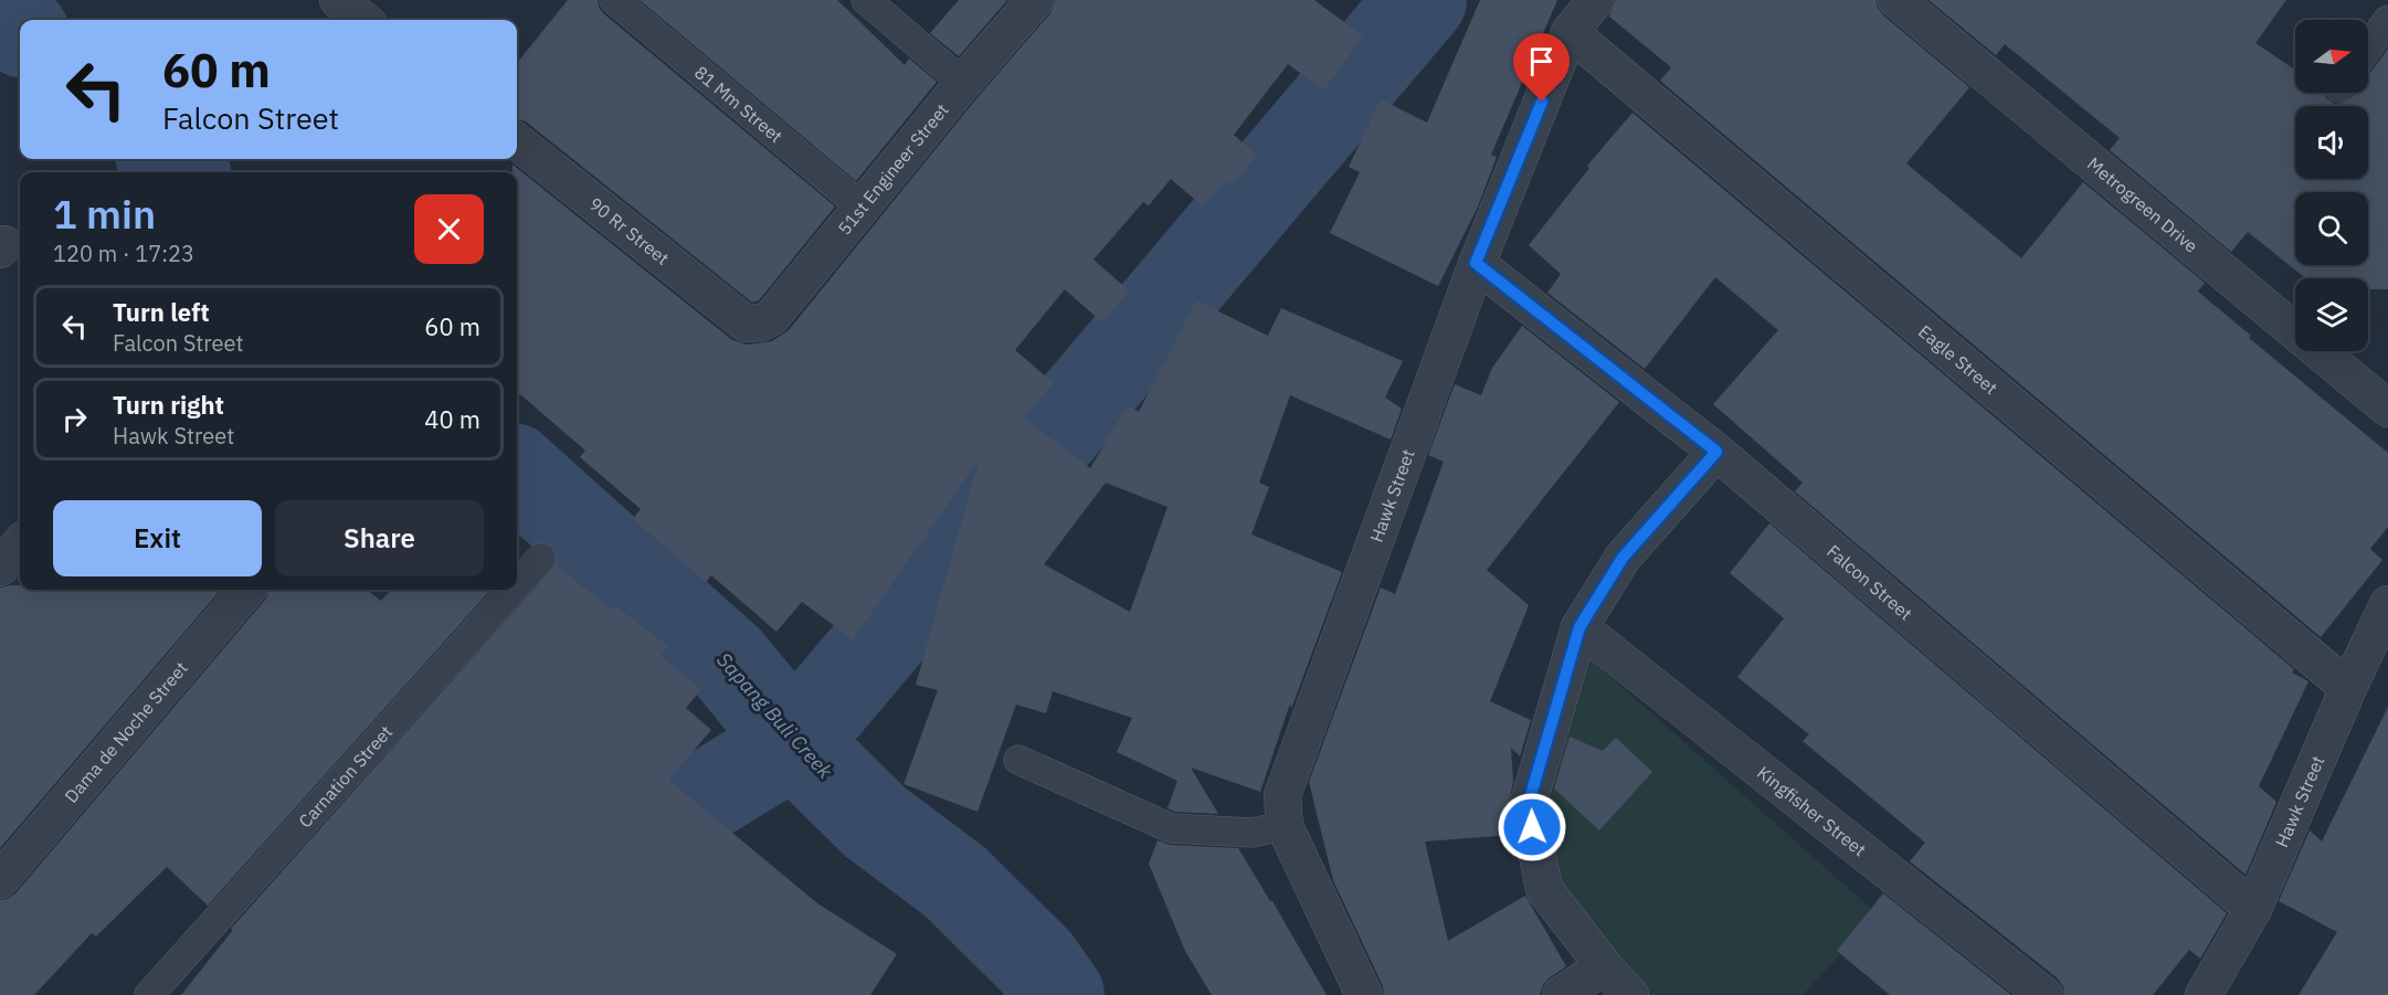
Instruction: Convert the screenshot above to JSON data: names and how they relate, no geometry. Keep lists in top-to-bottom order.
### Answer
{
  "streets": {
    "street": [
      "51st Engineer Street",
      "Metrogreen Drive",
      "90 Rr Street",
      "Eagle Street",
      "Hawk Street",
      "Falcon Street",
      "Dama de Noche Street",
      "Kingfisher Street"
    ],
    "lane": ["81 Mm Street", "Carnation Street"]
  },
  "crossings": [
    ["81 Mm Street", "51st Engineer Street"],
    ["51st Engineer Street", "90 Rr Street"],
    ["Eagle Street", "Hawk Street"],
    ["Hawk Street", "Falcon Street"]
  ],
  "water": ["Sapang Buli Creek"],
  "north": "right",
  "page": {
    "turn": ["60 m", "Falcon Street"],
    "heading": ["1 min", "120 m · 17:23"],
    "list": [
      {
        "name": "Turn left",
        "note": "Falcon Street",
        "value": "60 m"
      },
      {
        "name": "Turn right",
        "note": "Hawk Street",
        "value": "40 m"
      }
    ],
    "buttons": ["Exit", "Share"]
  }
}
